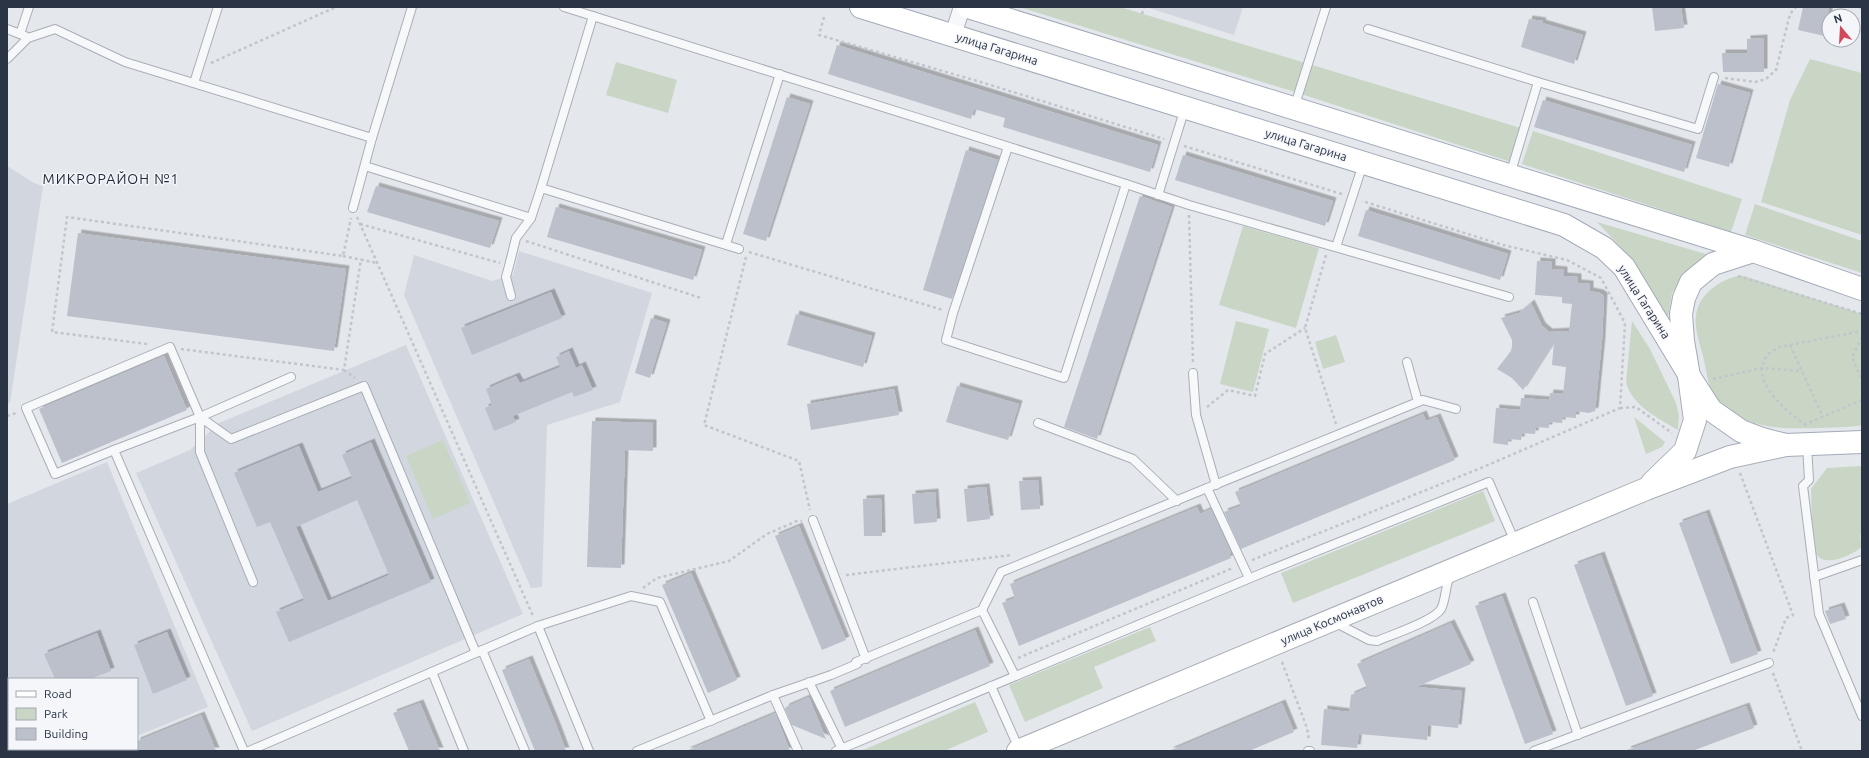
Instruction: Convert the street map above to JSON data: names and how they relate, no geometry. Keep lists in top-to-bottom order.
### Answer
{
  "streets": {
    "main road": ["улица Гагарина", "улица Космонавтов"]
  },
  "crossings": [
    ["улица Гагарина", "улица Космонавтов"]
  ],
  "districts": ["МИКРОРАЙОН №1"],
  "legend": ["Road", "Park", "Building"],
  "north": "top"
}
